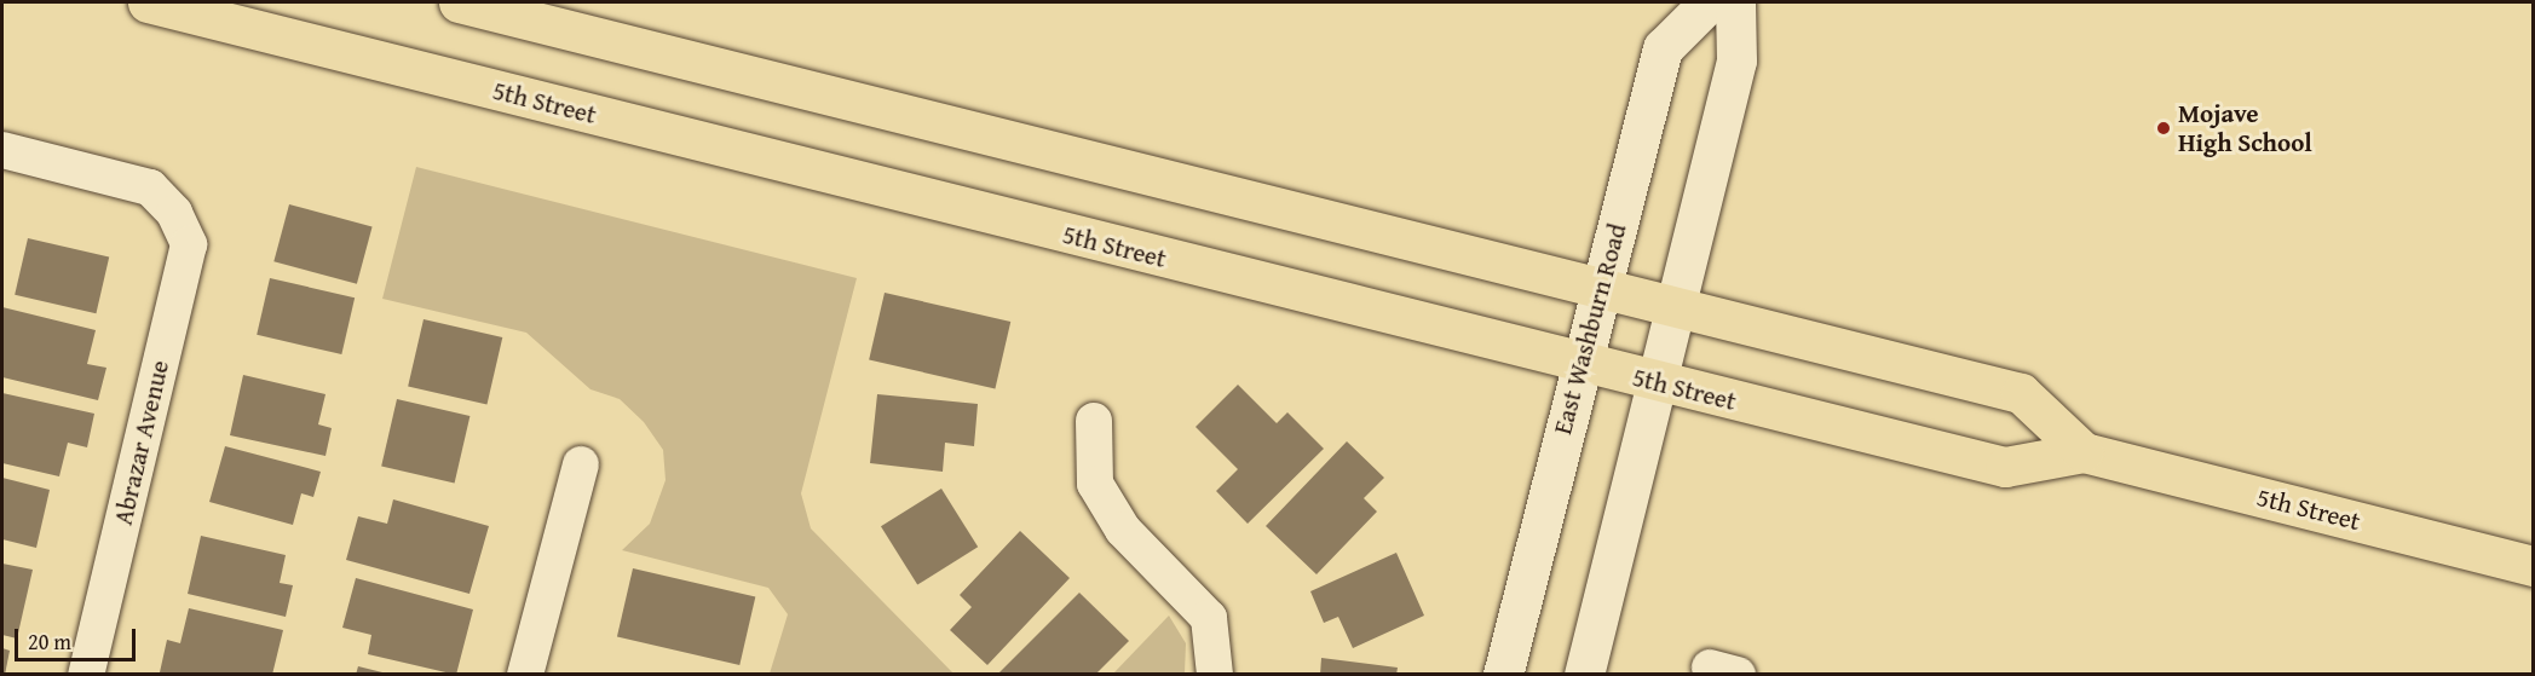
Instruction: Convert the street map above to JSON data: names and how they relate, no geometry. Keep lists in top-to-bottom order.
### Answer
{
  "streets": {
    "main road": ["5th Street"],
    "street": ["East Washburn Road", "Abrazar Avenue"]
  },
  "crossings": [
    ["5th Street", "East Washburn Road"]
  ],
  "places": ["Mojave High School"],
  "scale_bar": "20 m"
}
